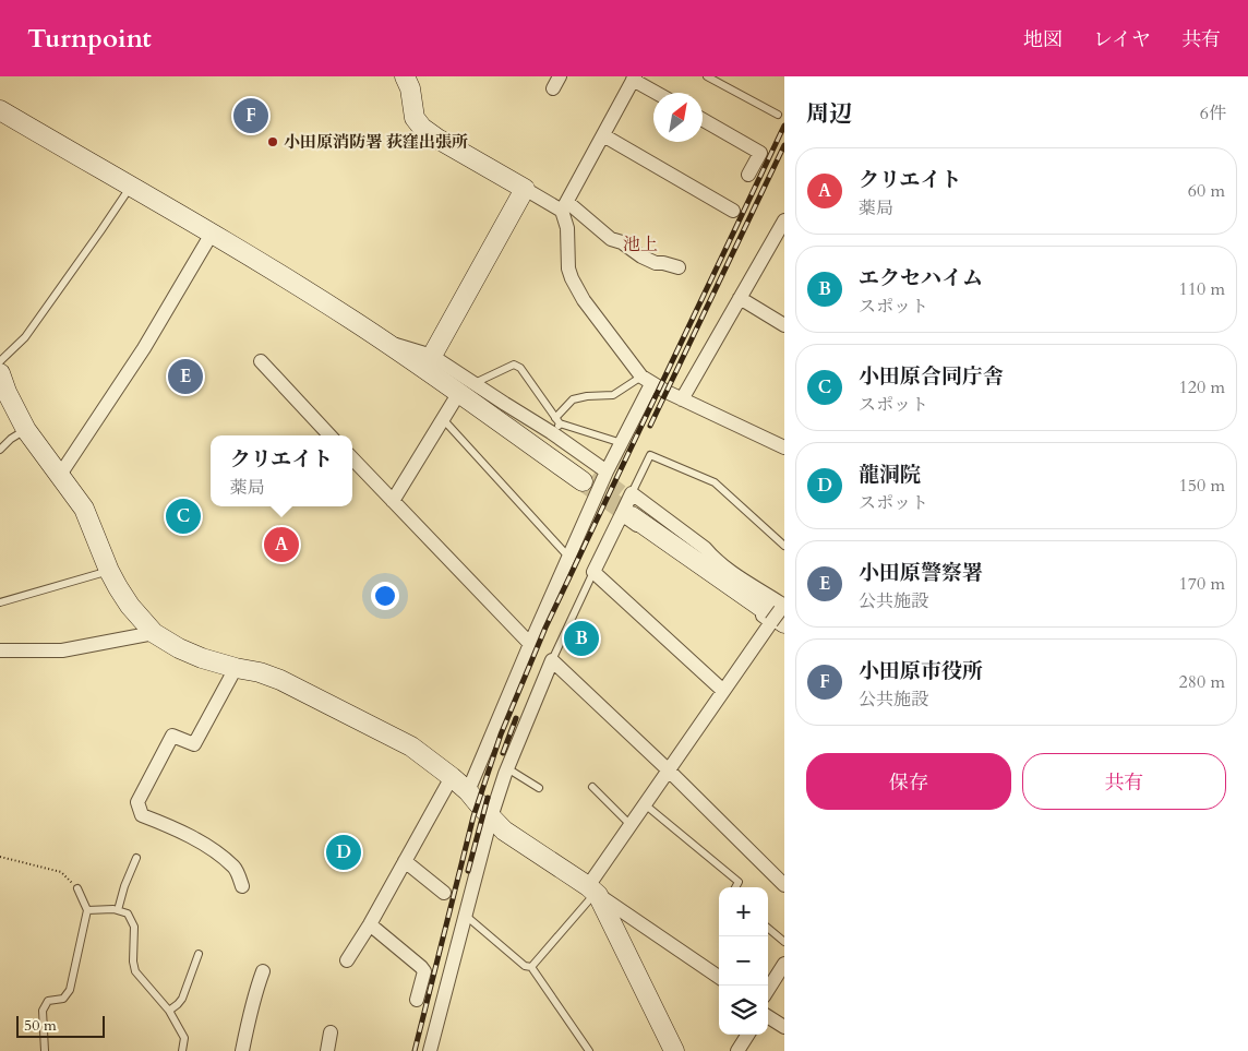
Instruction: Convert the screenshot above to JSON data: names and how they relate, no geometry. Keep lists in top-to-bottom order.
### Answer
{
  "districts": ["池上"],
  "places": ["小田原消防署 荻窪出張所"],
  "scale_bar": "50 m",
  "north": "top right",
  "page": {
    "header": "Turnpoint",
    "nav": ["地図", "レイヤ", "共有"],
    "heading": ["周辺", "6件"],
    "pins": [
      "F",
      "E",
      "C",
      "A",
      "B",
      "D"
    ],
    "list": [
      {
        "mark": "A",
        "name": "クリエイト",
        "note": "薬局",
        "value": "60 m"
      },
      {
        "mark": "B",
        "name": "エクセハイム",
        "note": "スポット",
        "value": "110 m"
      },
      {
        "mark": "C",
        "name": "小田原合同庁舎",
        "note": "スポット",
        "value": "120 m"
      },
      {
        "mark": "D",
        "name": "龍洞院",
        "note": "スポット",
        "value": "150 m"
      },
      {
        "mark": "E",
        "name": "小田原警察署",
        "note": "公共施設",
        "value": "170 m"
      },
      {
        "mark": "F",
        "name": "小田原市役所",
        "note": "公共施設",
        "value": "280 m"
      }
    ],
    "popup": ["クリエイト", "薬局"],
    "buttons": ["保存", "共有"],
    "map_buttons": ["+", "−"],
    "scale": "50 m"
  }
}
